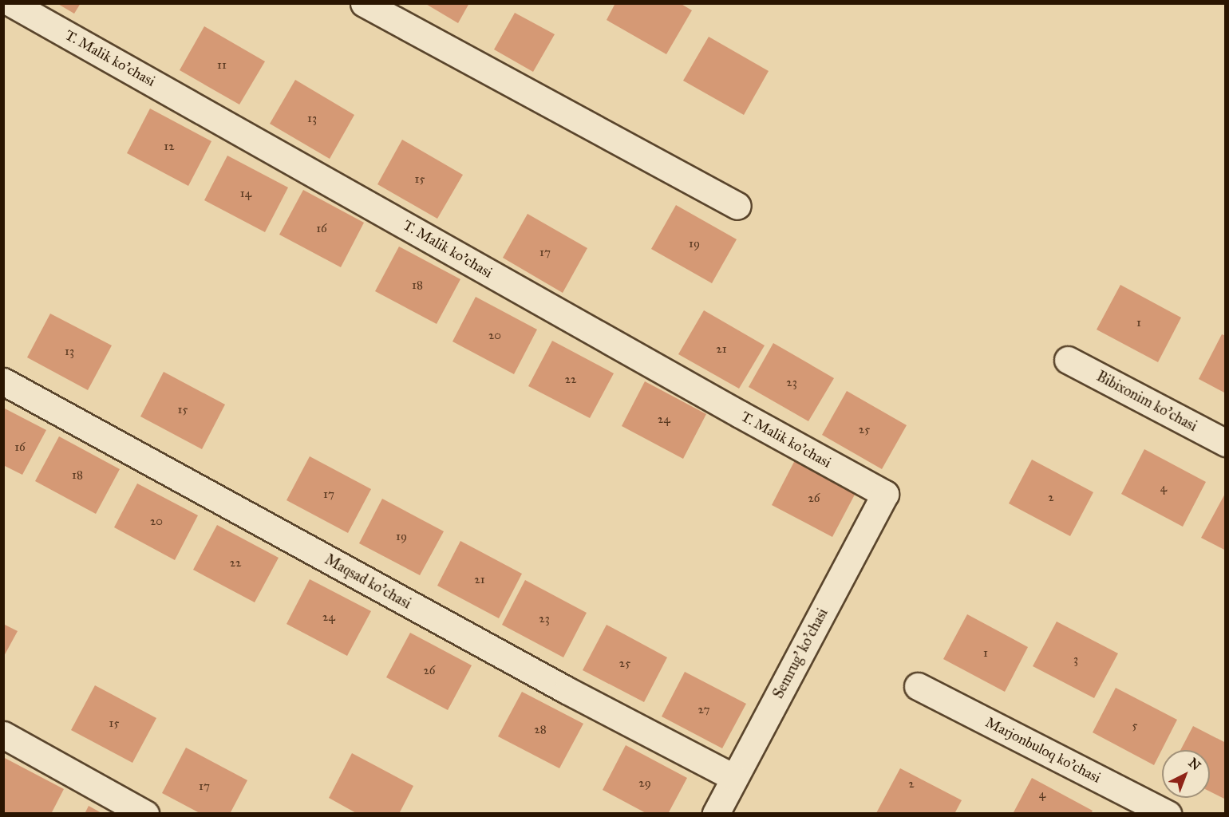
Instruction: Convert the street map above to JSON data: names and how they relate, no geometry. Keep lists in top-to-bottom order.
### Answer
{
  "streets": {
    "street": [
      "T. Malik ko'chasi",
      "Bibixonim ko'chasi",
      "Maqsad ko'chasi",
      "Semrug' ko'chasi",
      "Marjonbuloq ko'chasi"
    ]
  },
  "crossings": [
    ["T. Malik ko'chasi", "Semrug' ko'chasi"],
    ["Maqsad ko'chasi", "Semrug' ko'chasi"]
  ],
  "house_numbers": [
    "11",
    "13",
    "12",
    "15",
    "14",
    "16",
    "19",
    "17",
    "18",
    "1",
    "20",
    "21",
    "13",
    "22",
    "23",
    "15",
    "24",
    "25",
    "16",
    "18",
    "4",
    "17",
    "2",
    "26",
    "20",
    "19",
    "22",
    "21",
    "24",
    "23",
    "1",
    "3",
    "25",
    "26",
    "27",
    "15",
    "5",
    "28",
    "29",
    "2",
    "17",
    "4"
  ],
  "north": "top right"
}
